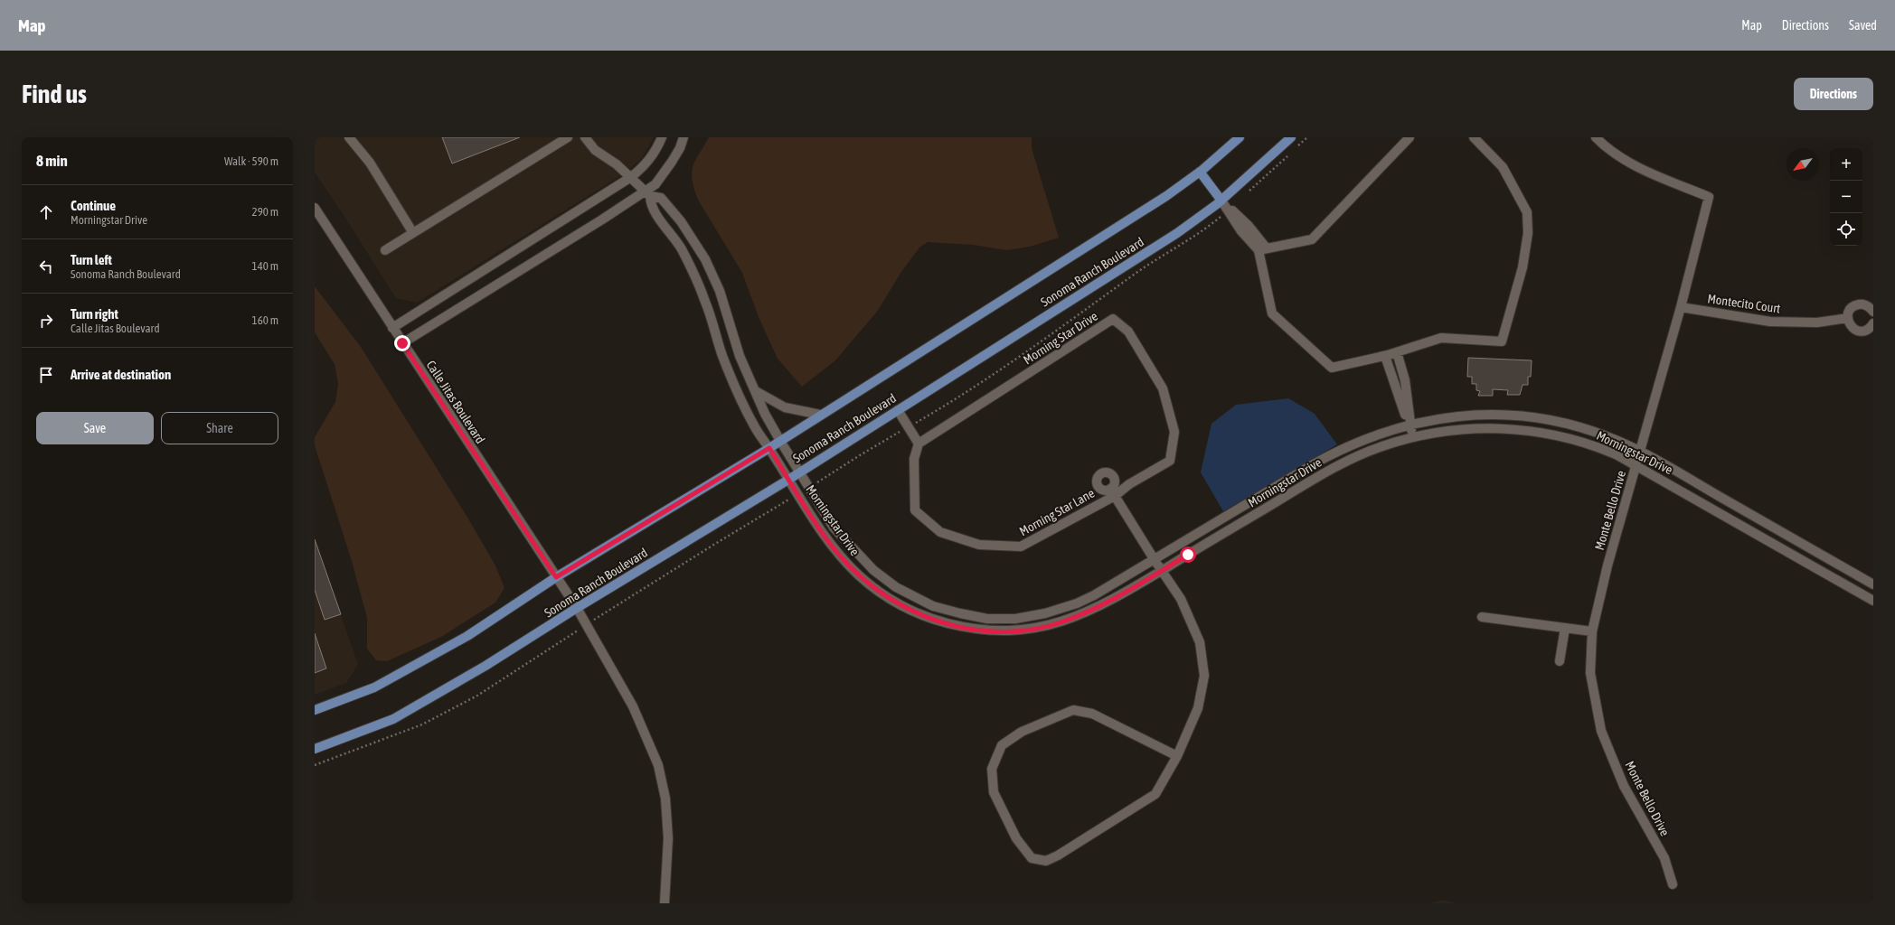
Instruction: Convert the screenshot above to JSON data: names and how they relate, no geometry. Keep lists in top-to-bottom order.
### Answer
{
  "streets": {
    "main road": ["Sonoma Ranch Boulevard"],
    "street": [
      "Montecito Court",
      "Morning Star Drive",
      "Calle Jitas Boulevard",
      "Morningstar Drive",
      "Monte Bello Drive",
      "Morning Star Lane"
    ]
  },
  "crossings": [
    ["Sonoma Ranch Boulevard", "Calle Jitas Boulevard"],
    ["Sonoma Ranch Boulevard", "Morningstar Drive"],
    ["Montecito Court", "Monte Bello Drive"],
    ["Morning Star Drive", "Morning Star Lane"],
    ["Morningstar Drive", "Monte Bello Drive"],
    ["Morningstar Drive", "Morning Star Lane"]
  ],
  "north": "bottom left",
  "page": {
    "header": "Map",
    "nav": ["Map", "Directions", "Saved"],
    "buttons": [
      "Directions",
      ["Save", "Share"]
    ],
    "title": "Find us",
    "heading": ["8 min", "Walk · 590 m"],
    "map_buttons": ["+", "−"],
    "list": [
      ["Continue", "Morningstar Drive", "290 m"],
      ["Turn left", "Sonoma Ranch Boulevard", "140 m"],
      ["Turn right", "Calle Jitas Boulevard", "160 m"],
      "Arrive at destination"
    ]
  }
}
